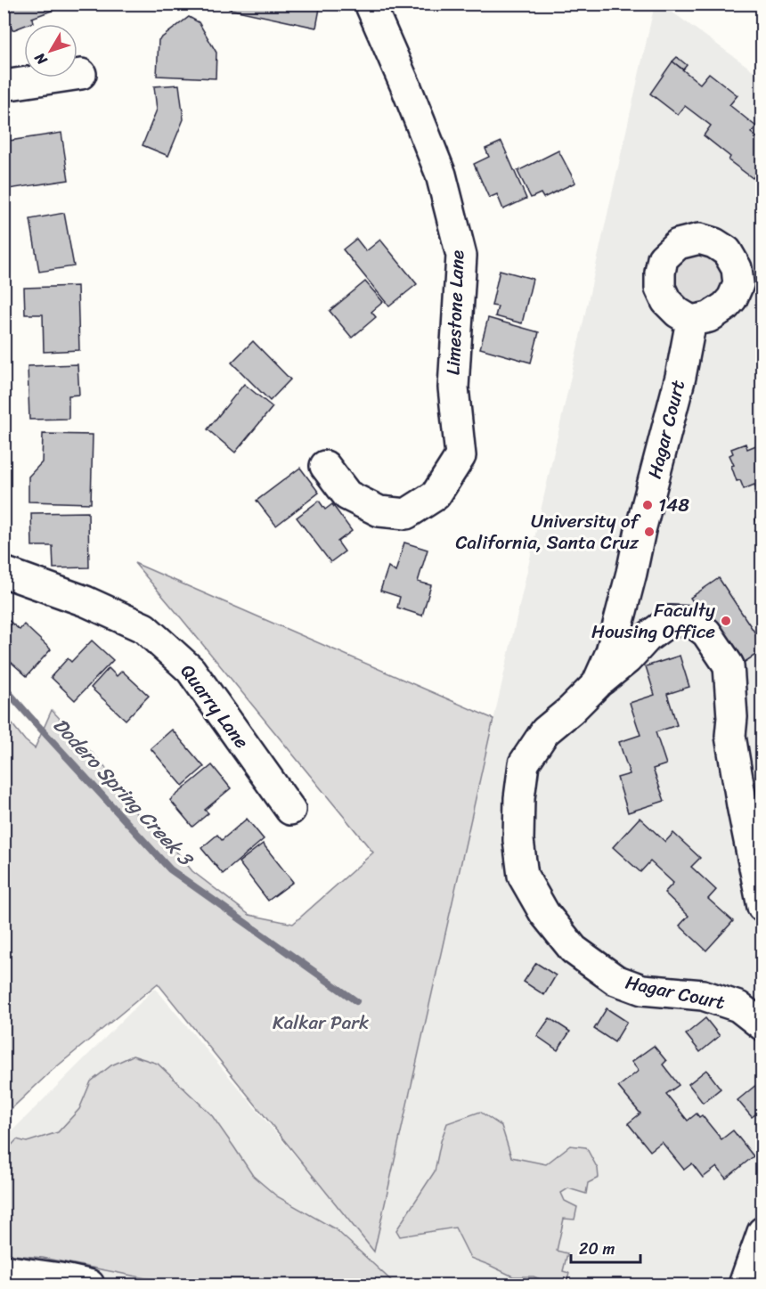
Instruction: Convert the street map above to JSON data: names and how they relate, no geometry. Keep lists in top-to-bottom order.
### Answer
{
  "streets": {
    "street": ["Limestone Lane", "Hagar Court", "Quarry Lane"]
  },
  "water": ["Dodero Spring Creek 3"],
  "parks": ["Kalkar Park"],
  "places": ["148", "University of California, Santa Cruz", "Faculty Housing Office"],
  "scale_bar": "20 m",
  "north": "bottom left"
}
